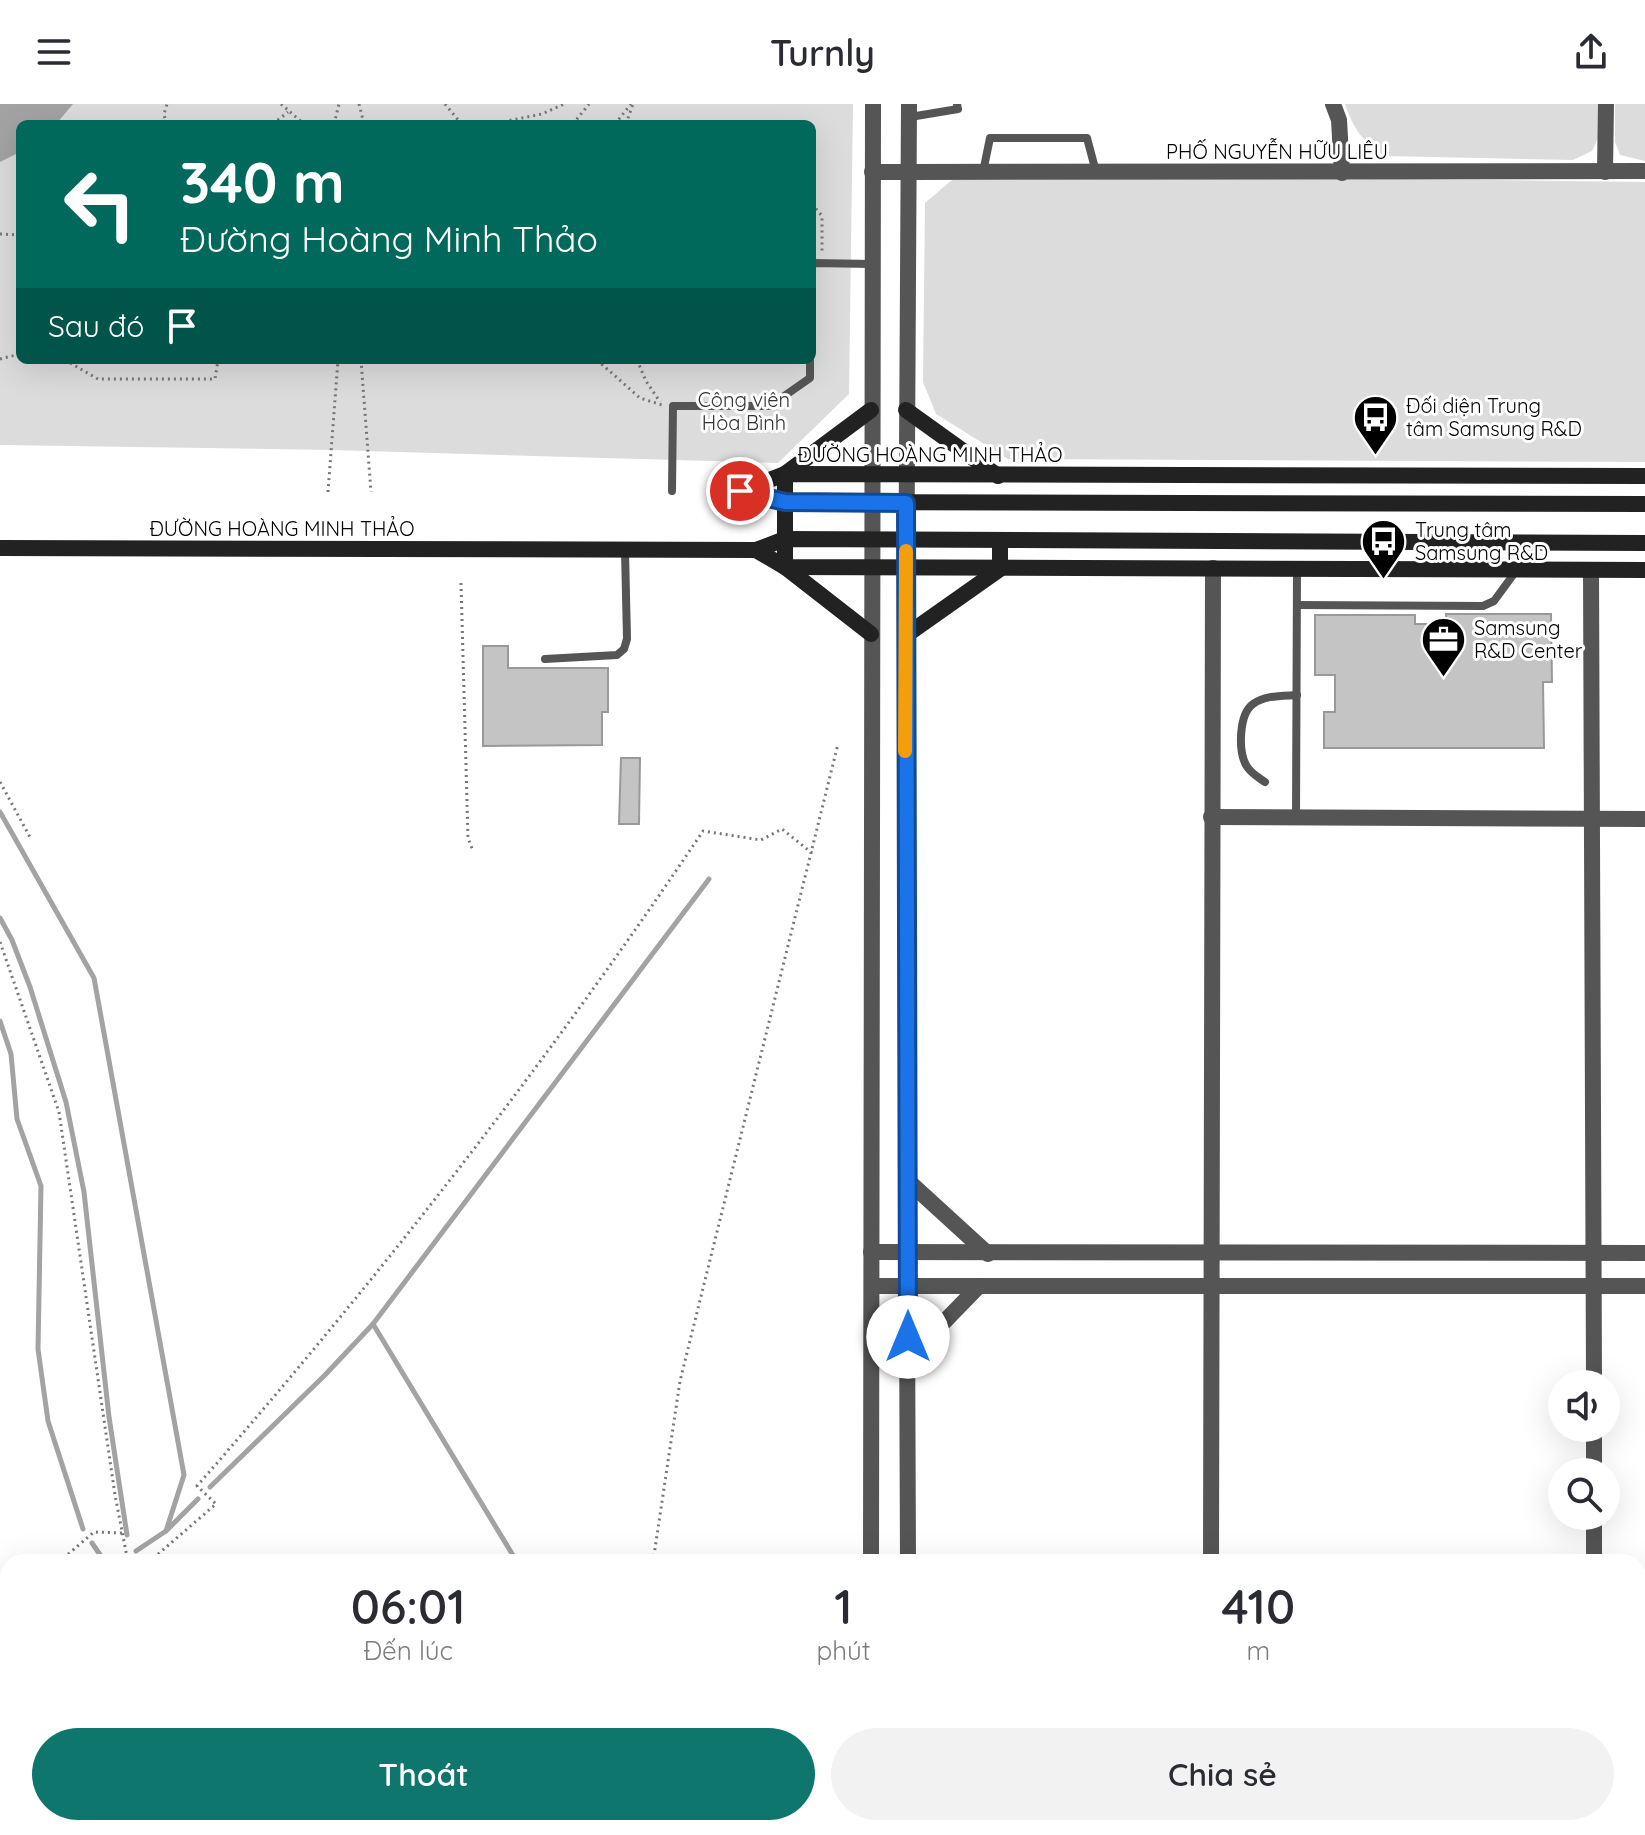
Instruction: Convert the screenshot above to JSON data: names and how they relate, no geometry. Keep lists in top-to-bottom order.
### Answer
{
  "streets": {
    "main road": ["ĐƯỜNG HOÀNG MINH THẢO"],
    "street": ["PHỐ NGUYỄN HỮU LIÊU"]
  },
  "parks": ["Công viên Hòa Bình"],
  "places": {
    "bus stop": ["Đối diện Trung tâm Samsung R&D", "Trung tâm Samsung R&D"],
    "office": ["Samsung R&D Center"]
  },
  "page": {
    "header": "Turnly",
    "turn": ["340 m", "Đường Hoàng Minh Thảo"],
    "then": "Sau đó",
    "eta": [
      "06:01",
      "Đến lúc",
      "1",
      "phút",
      "410",
      "m"
    ],
    "buttons": ["Thoát", "Chia sẻ"]
  }
}
